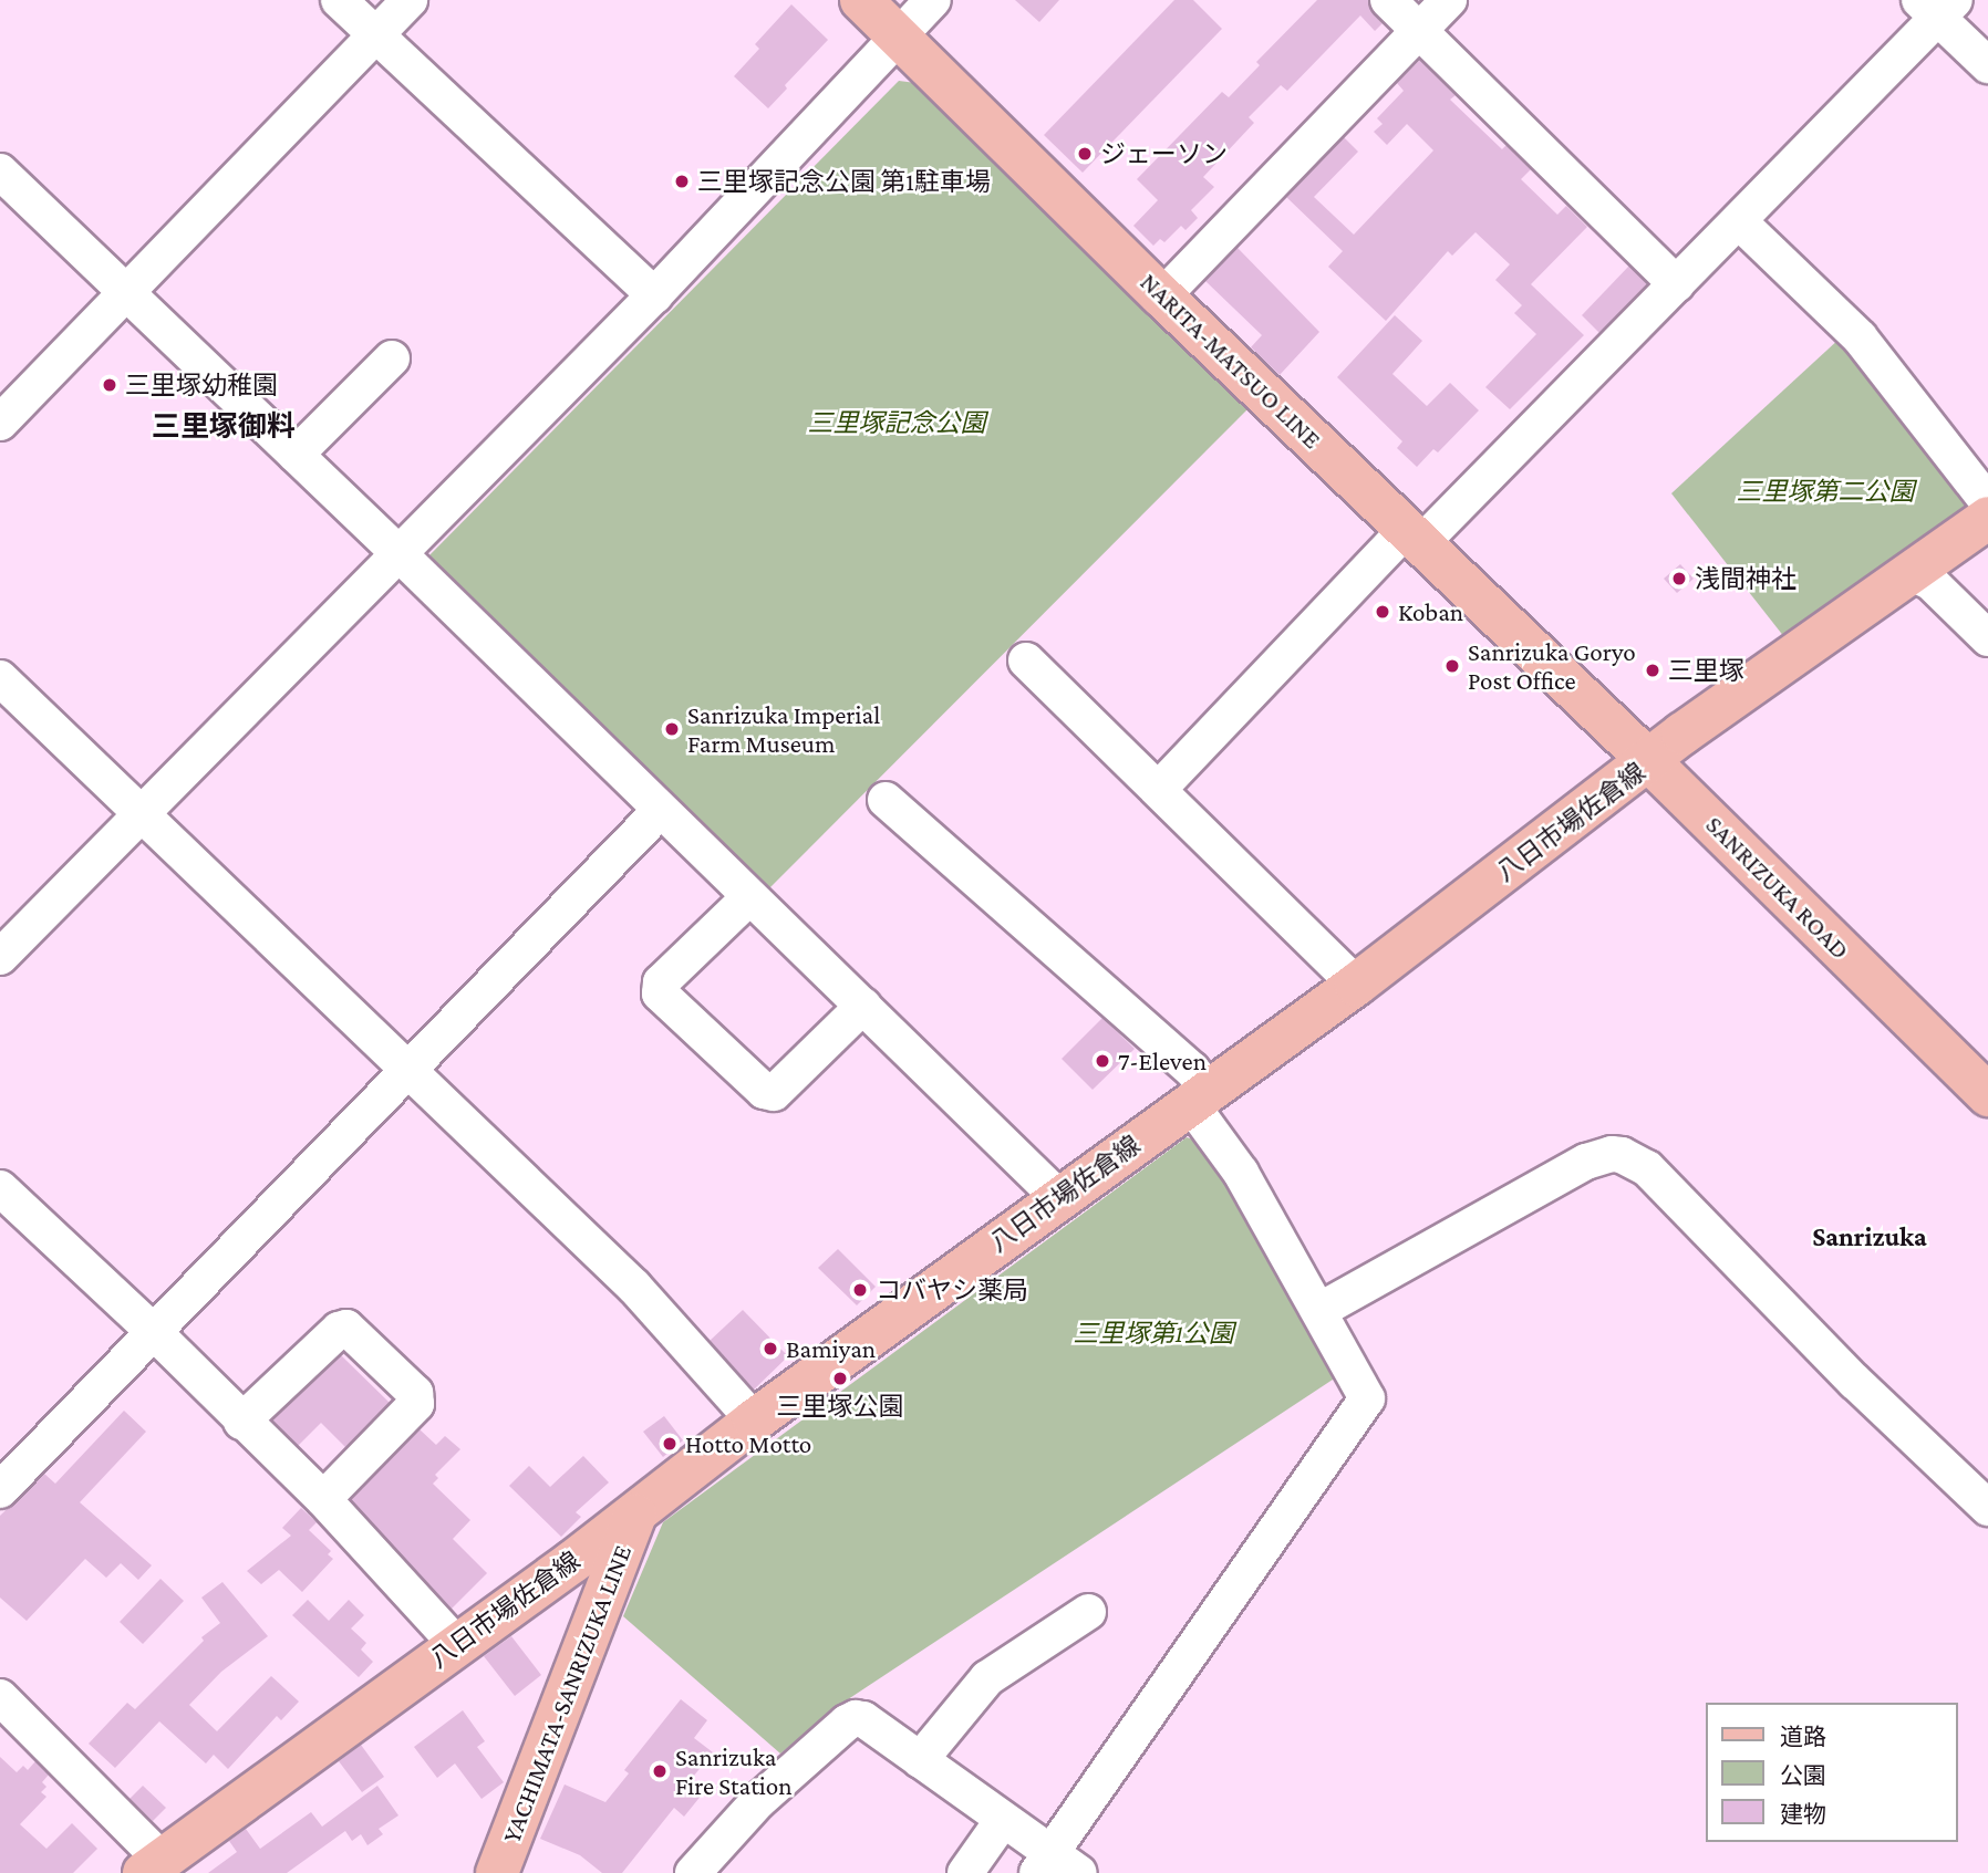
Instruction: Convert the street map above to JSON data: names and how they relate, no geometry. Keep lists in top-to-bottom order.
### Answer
{
  "streets": {
    "main road": [
      "NARITA-MATSUO LINE",
      "八日市場佐倉線",
      "SANRIZUKA ROAD",
      "YACHIMATA-SANRIZUKA LINE"
    ]
  },
  "crossings": [
    ["NARITA-MATSUO LINE", "SANRIZUKA ROAD"],
    ["八日市場佐倉線", "SANRIZUKA ROAD"],
    ["八日市場佐倉線", "YACHIMATA-SANRIZUKA LINE"]
  ],
  "districts": ["三里塚御料", "Sanrizuka"],
  "parks": ["三里塚記念公園", "三里塚第二公園", "三里塚第1公園"],
  "places": [
    "ジェーソン",
    "三里塚記念公園 第1駐車場",
    "三里塚幼稚園",
    "浅間神社",
    "Koban",
    "Sanrizuka Goryo Post Office",
    "三里塚",
    "Sanrizuka Imperial Farm Museum",
    "7-Eleven",
    "コバヤシ薬局",
    "Bamiyan",
    "三里塚公園",
    "Hotto Motto",
    "Sanrizuka Fire Station"
  ],
  "legend": ["道路", "公園", "建物"]
}
